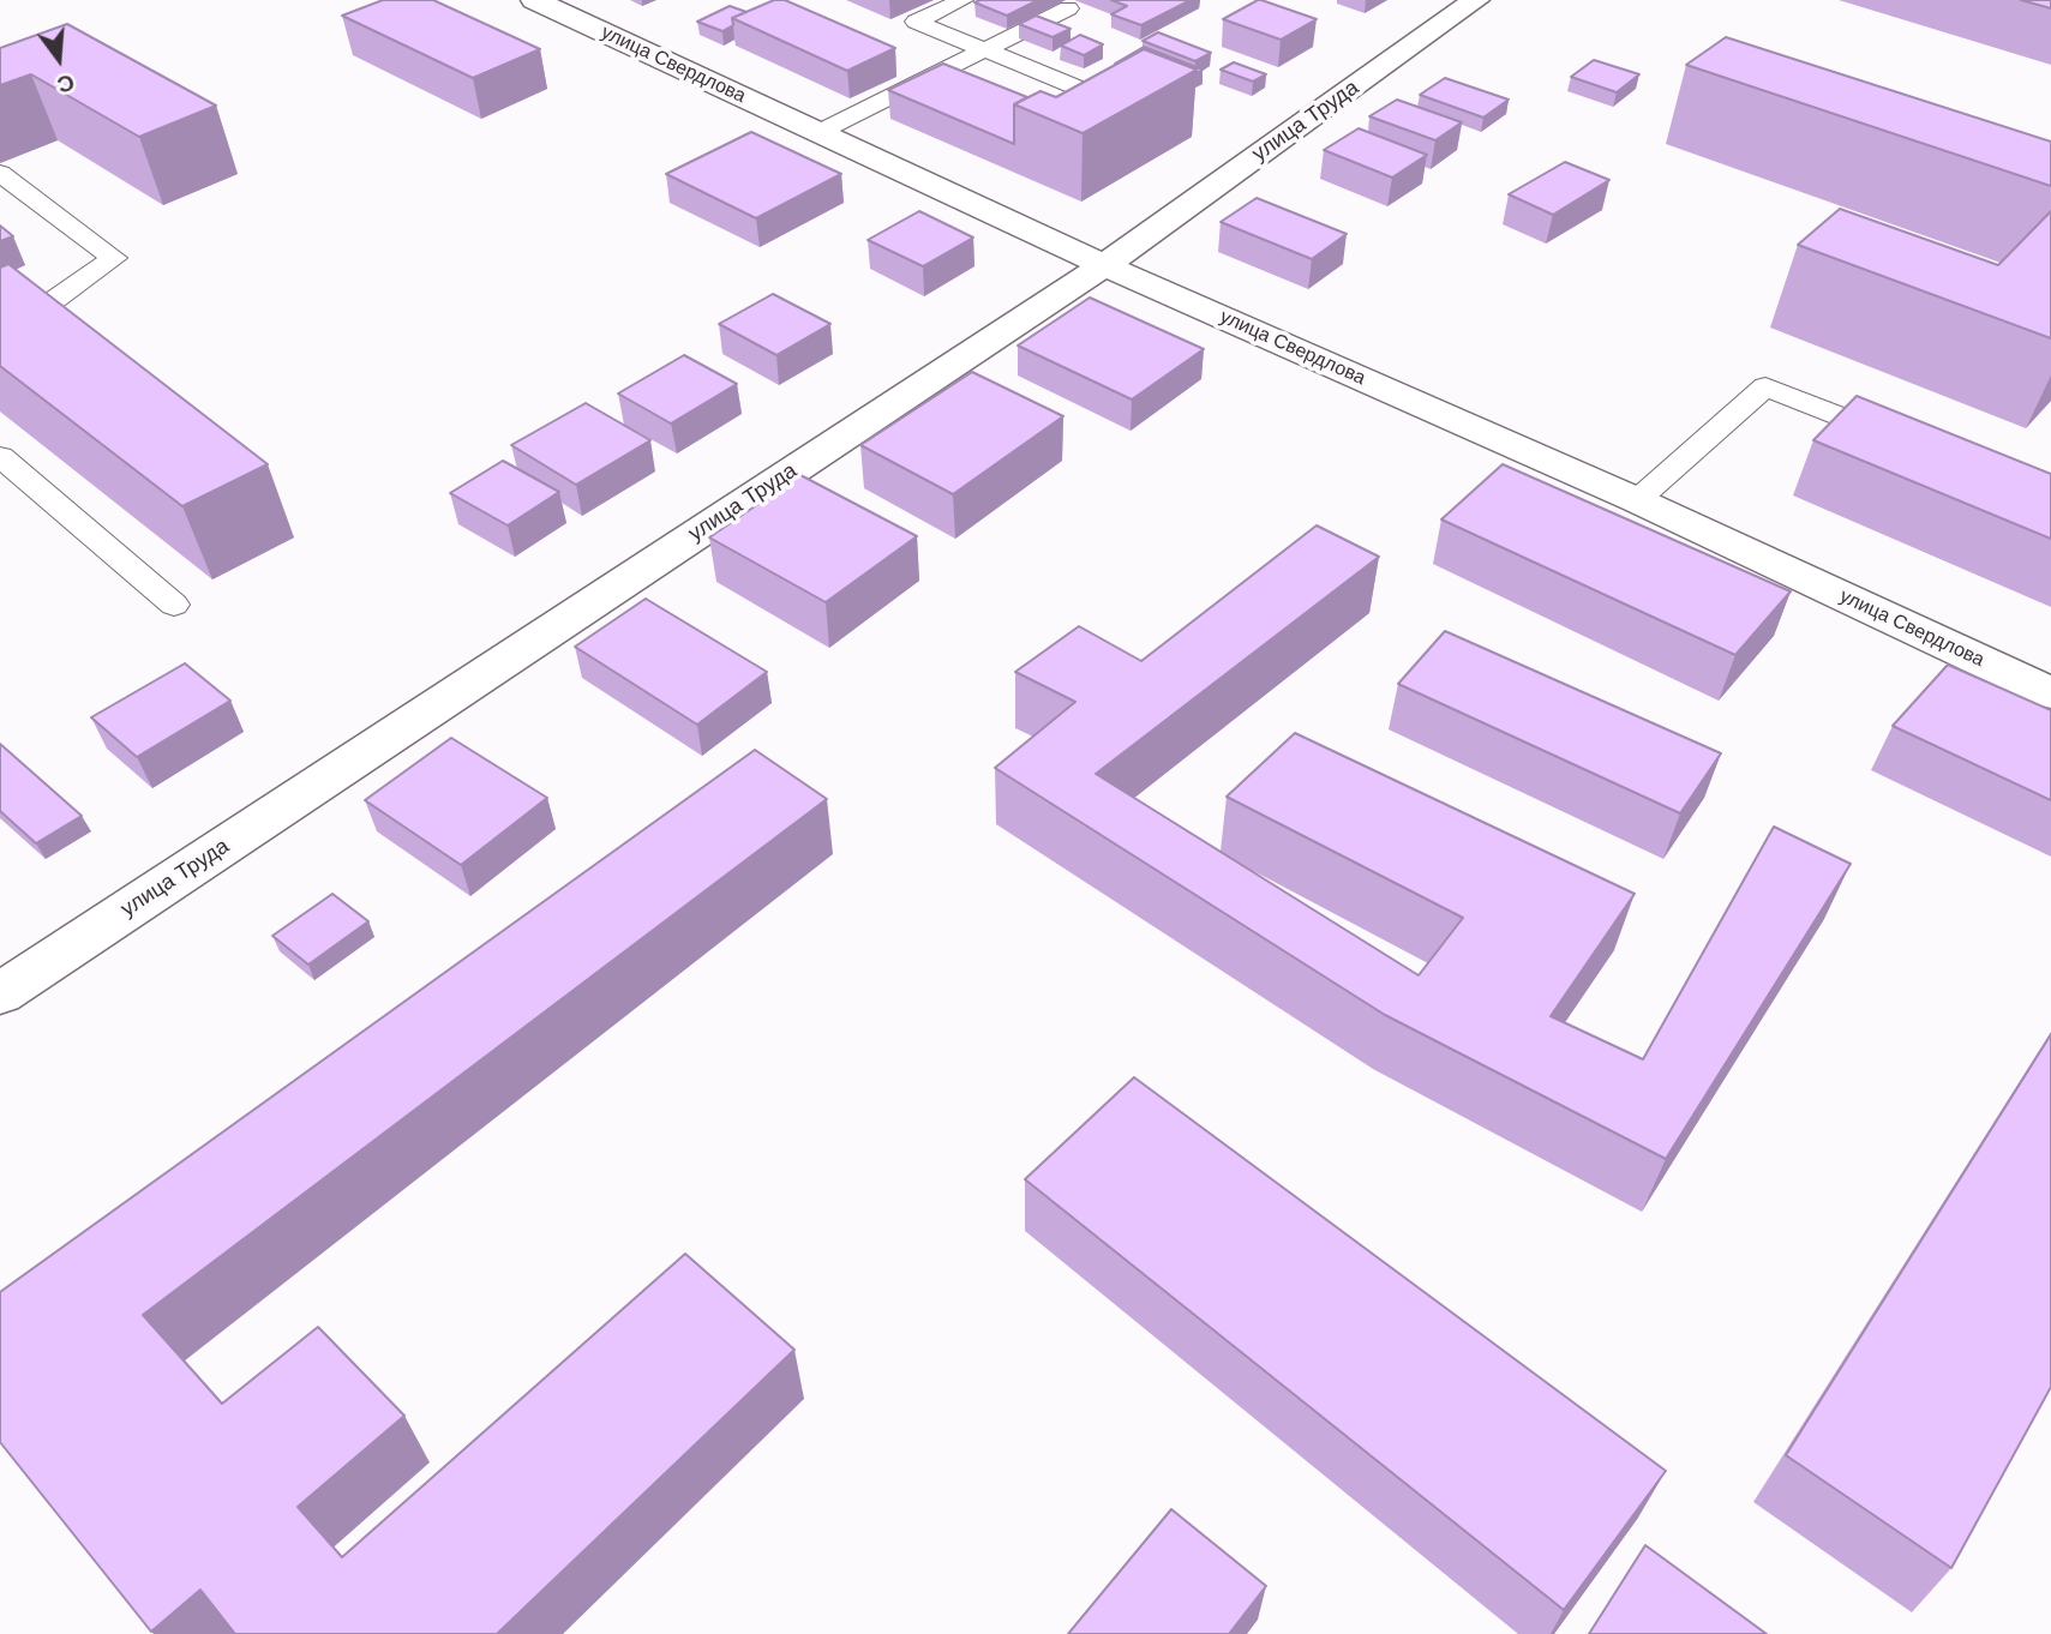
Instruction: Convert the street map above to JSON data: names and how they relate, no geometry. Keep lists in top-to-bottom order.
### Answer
{
  "streets": {
    "street": ["улица Свердлова", "улица Труда"]
  },
  "crossings": [
    ["улица Свердлова", "улица Труда"]
  ],
  "north": "bottom"
}
